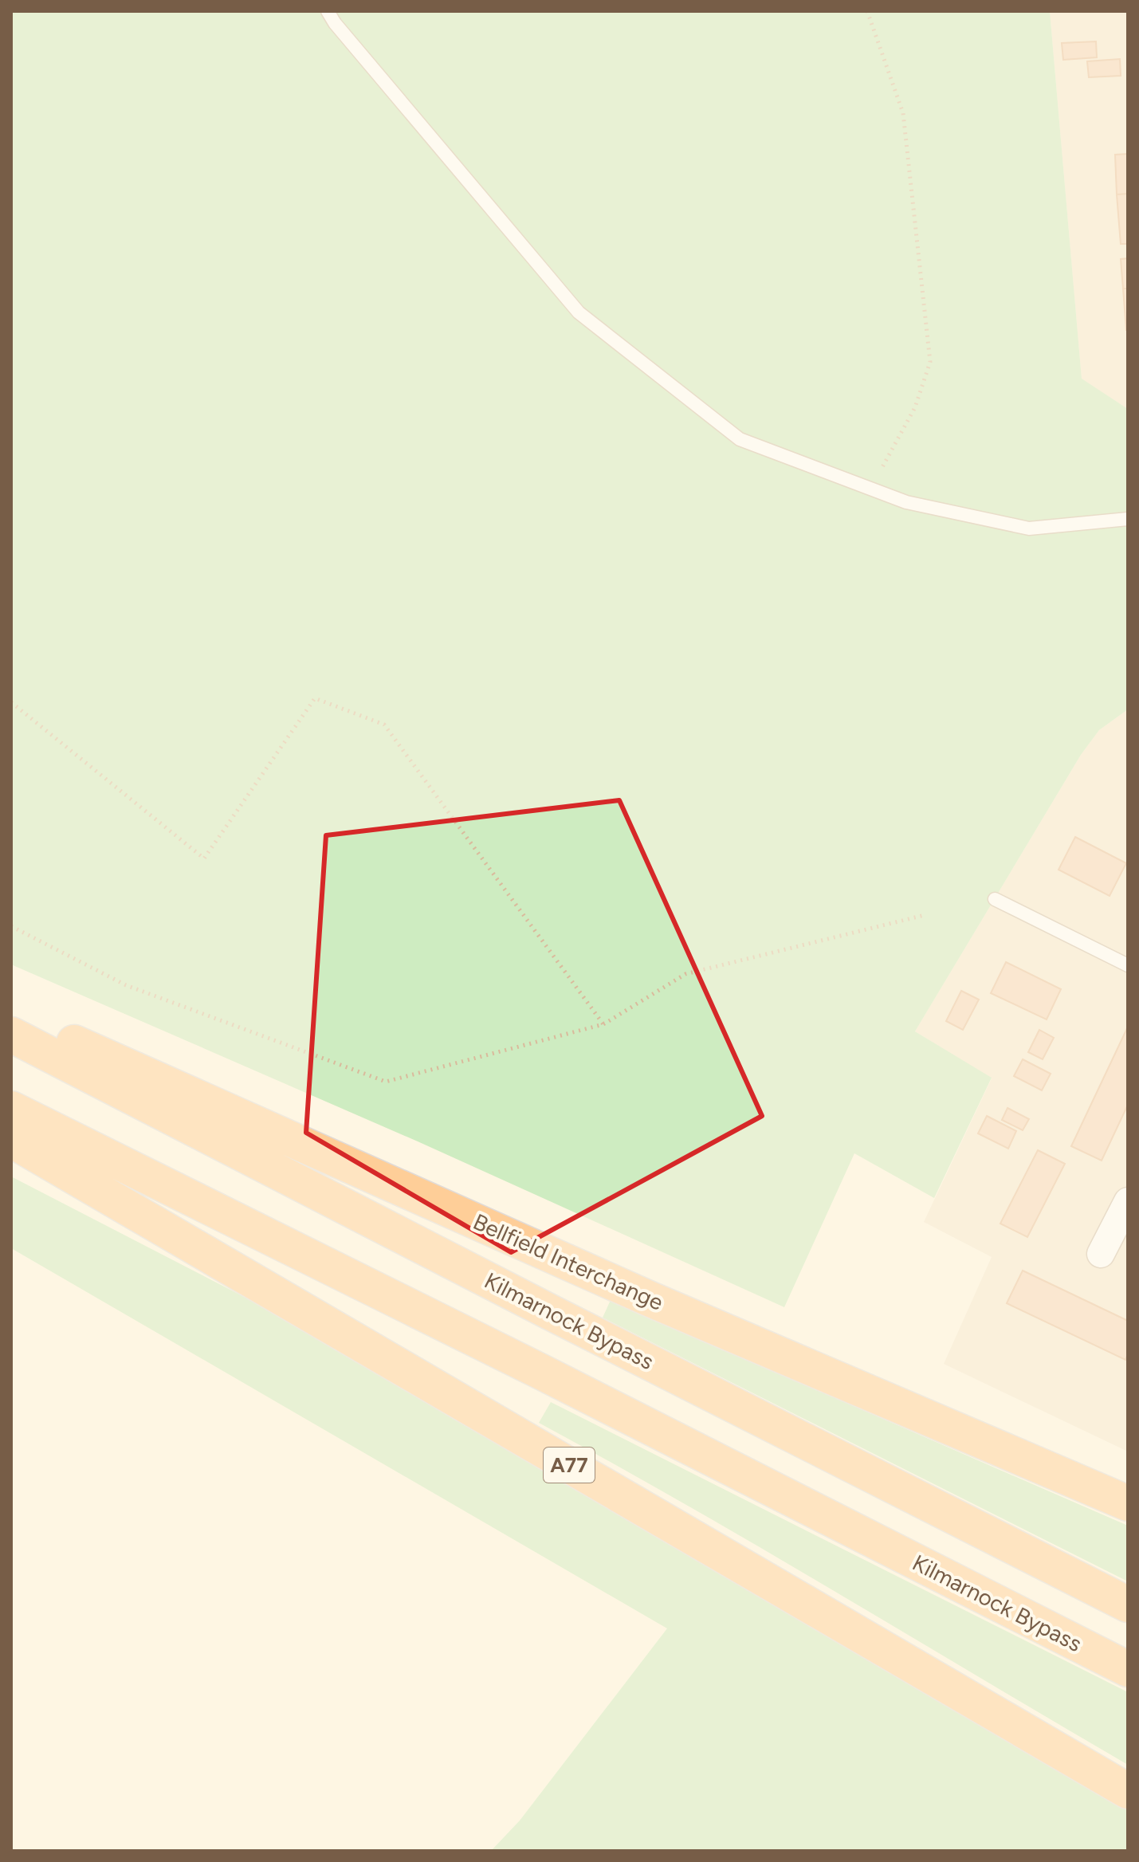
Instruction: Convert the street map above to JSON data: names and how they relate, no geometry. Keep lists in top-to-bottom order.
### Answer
{
  "streets": {
    "highway": ["Bellfield Interchange", "Kilmarnock Bypass", "A77"]
  }
}
